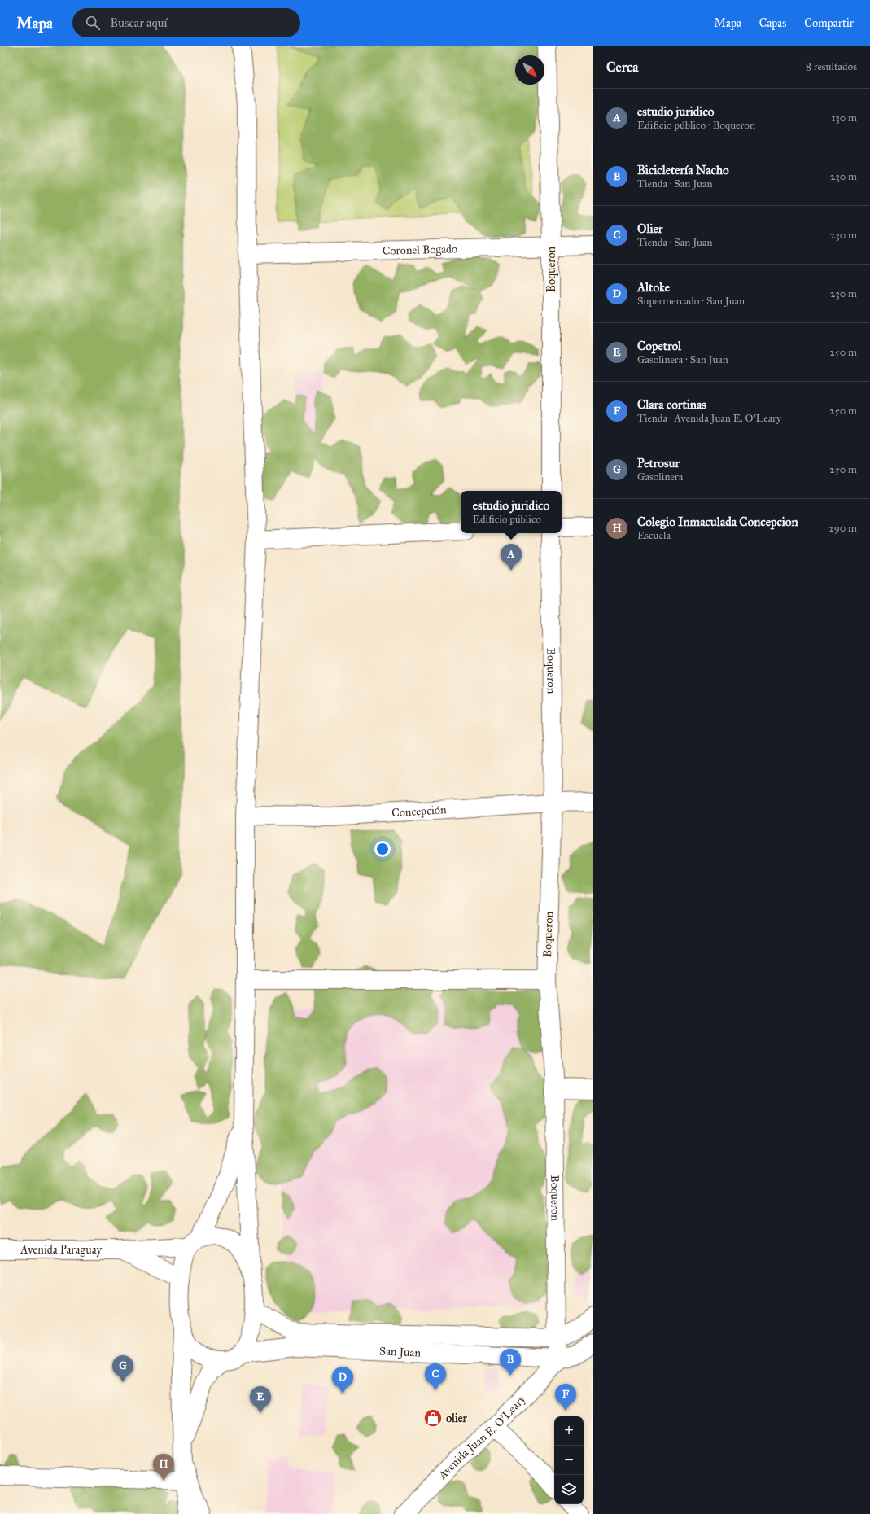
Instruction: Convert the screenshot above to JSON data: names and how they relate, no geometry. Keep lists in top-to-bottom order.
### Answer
{
  "streets": {
    "main road": [
      "Coronel Bogado",
      "Boqueron",
      "Concepción",
      "Avenida Paraguay",
      "San Juan",
      "Avenida Juan E. O'Leary"
    ]
  },
  "crossings": [
    ["Coronel Bogado", "Boqueron"],
    ["Boqueron", "Concepción"],
    ["Boqueron", "San Juan"],
    ["Boqueron", "Avenida Juan E. O'Leary"],
    ["Avenida Paraguay", "San Juan"],
    ["San Juan", "Avenida Juan E. O'Leary"]
  ],
  "places": {
    "shop": ["olier"]
  },
  "north": "bottom right",
  "page": {
    "header": "Mapa",
    "search": "Buscar aquí",
    "nav": ["Mapa", "Capas", "Compartir"],
    "heading": ["Cerca", "8 resultados"],
    "list": [
      {
        "mark": "A",
        "name": "estudio juridico",
        "note": "Edificio público · Boqueron",
        "value": "130 m"
      },
      {
        "mark": "B",
        "name": "Bicicletería Nacho",
        "note": "Tienda · San Juan",
        "value": "230 m"
      },
      {
        "mark": "C",
        "name": "Olier",
        "note": "Tienda · San Juan",
        "value": "230 m"
      },
      {
        "mark": "D",
        "name": "Altoke",
        "note": "Supermercado · San Juan",
        "value": "230 m"
      },
      {
        "mark": "E",
        "name": "Copetrol",
        "note": "Gasolinera · San Juan",
        "value": "250 m"
      },
      {
        "mark": "F",
        "name": "Clara cortinas",
        "note": "Tienda · Avenida Juan E. O'Leary",
        "value": "250 m"
      },
      {
        "mark": "G",
        "name": "Petrosur",
        "note": "Gasolinera",
        "value": "250 m"
      },
      {
        "mark": "H",
        "name": "Colegio Inmaculada Concepcion",
        "note": "Escuela",
        "value": "290 m"
      }
    ],
    "popup": ["estudio juridico", "Edificio público"],
    "pins": [
      "A",
      "B",
      "G",
      "C",
      "D",
      "F",
      "E",
      "H"
    ],
    "map_buttons": ["+", "−"]
  }
}
